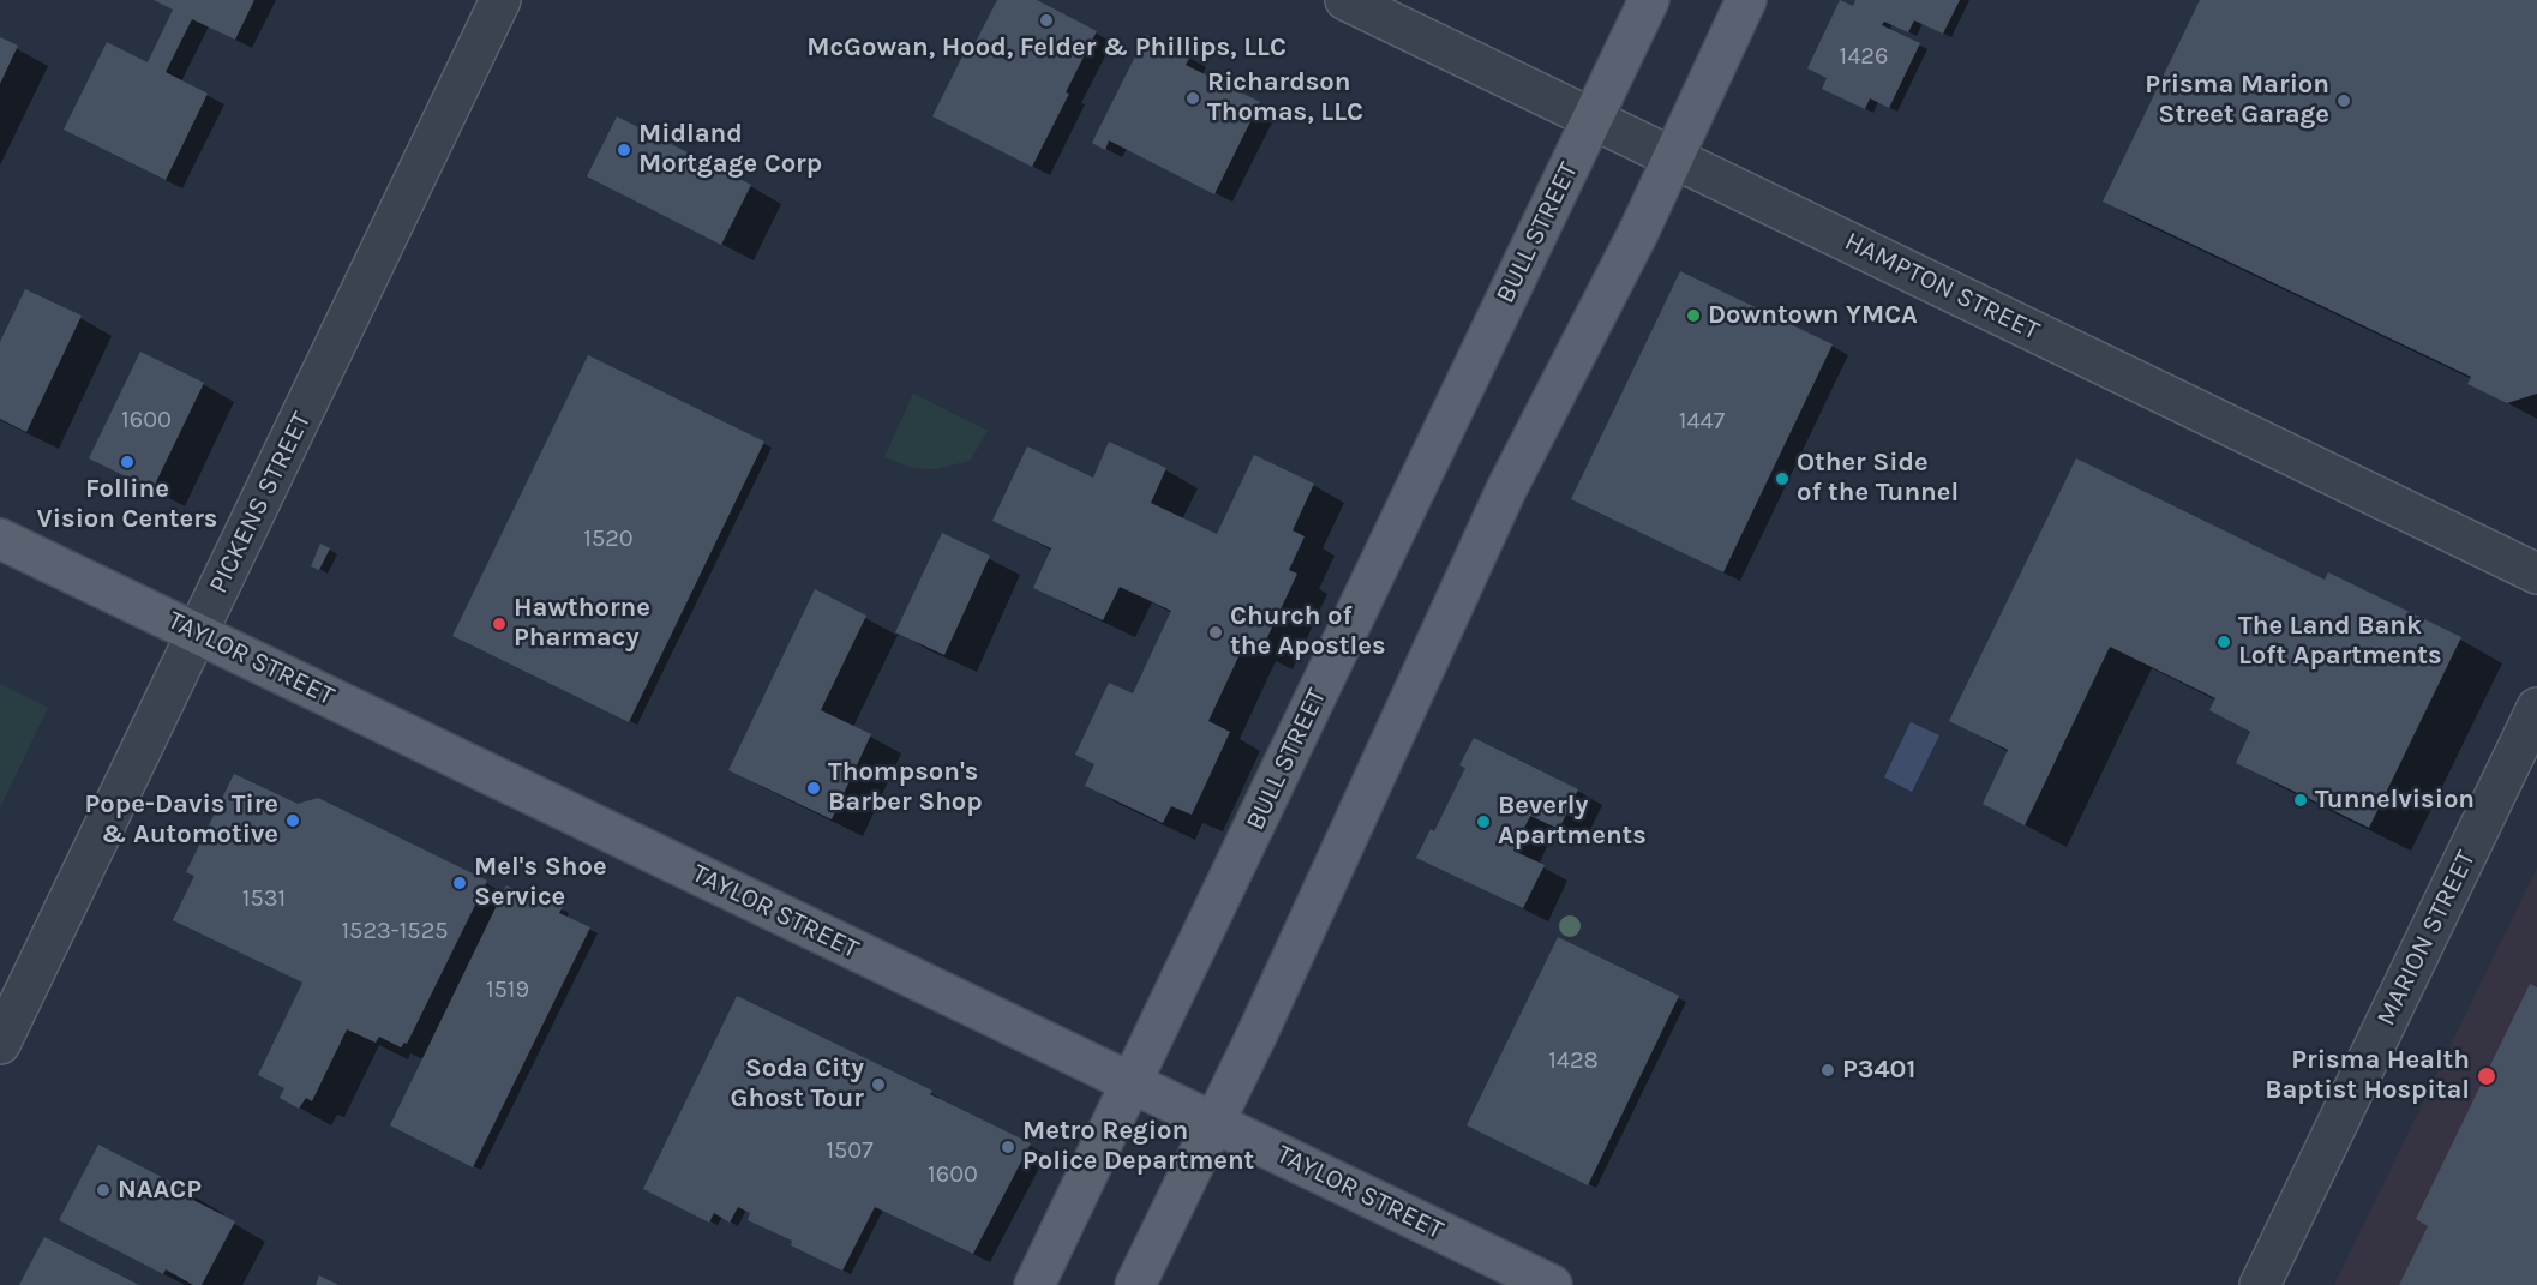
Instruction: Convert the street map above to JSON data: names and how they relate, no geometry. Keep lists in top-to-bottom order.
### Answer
{
  "streets": {
    "main road": ["BULL STREET", "TAYLOR STREET"],
    "street": ["HAMPTON STREET", "PICKENS STREET", "MARION STREET"]
  },
  "crossings": [
    ["BULL STREET", "HAMPTON STREET"],
    ["BULL STREET", "TAYLOR STREET"],
    ["PICKENS STREET", "TAYLOR STREET"]
  ],
  "places": [
    "McGowan, Hood, Felder & Phillips, LLC",
    "Richardson Thomas, LLC",
    "Prisma Marion Street Garage",
    "Midland Mortgage Corp",
    "Downtown YMCA",
    "Folline Vision Centers",
    "Other Side of the Tunnel",
    "Hawthorne Pharmacy",
    "Church of the Apostles",
    "The Land Bank Loft Apartments",
    "Thompson's Barber Shop",
    "Tunnelvision",
    "Pope-Davis Tire & Automotive",
    "Beverly Apartments",
    "Mel's Shoe Service",
    "P3401",
    "Prisma Health Baptist Hospital",
    "Soda City Ghost Tour",
    "Metro Region Police Department",
    "NAACP"
  ],
  "house_numbers": [
    "1426",
    "1600",
    "1447",
    "1520",
    "1531",
    "1523-1525",
    "1519",
    "1428",
    "1507",
    "1600"
  ]
}
